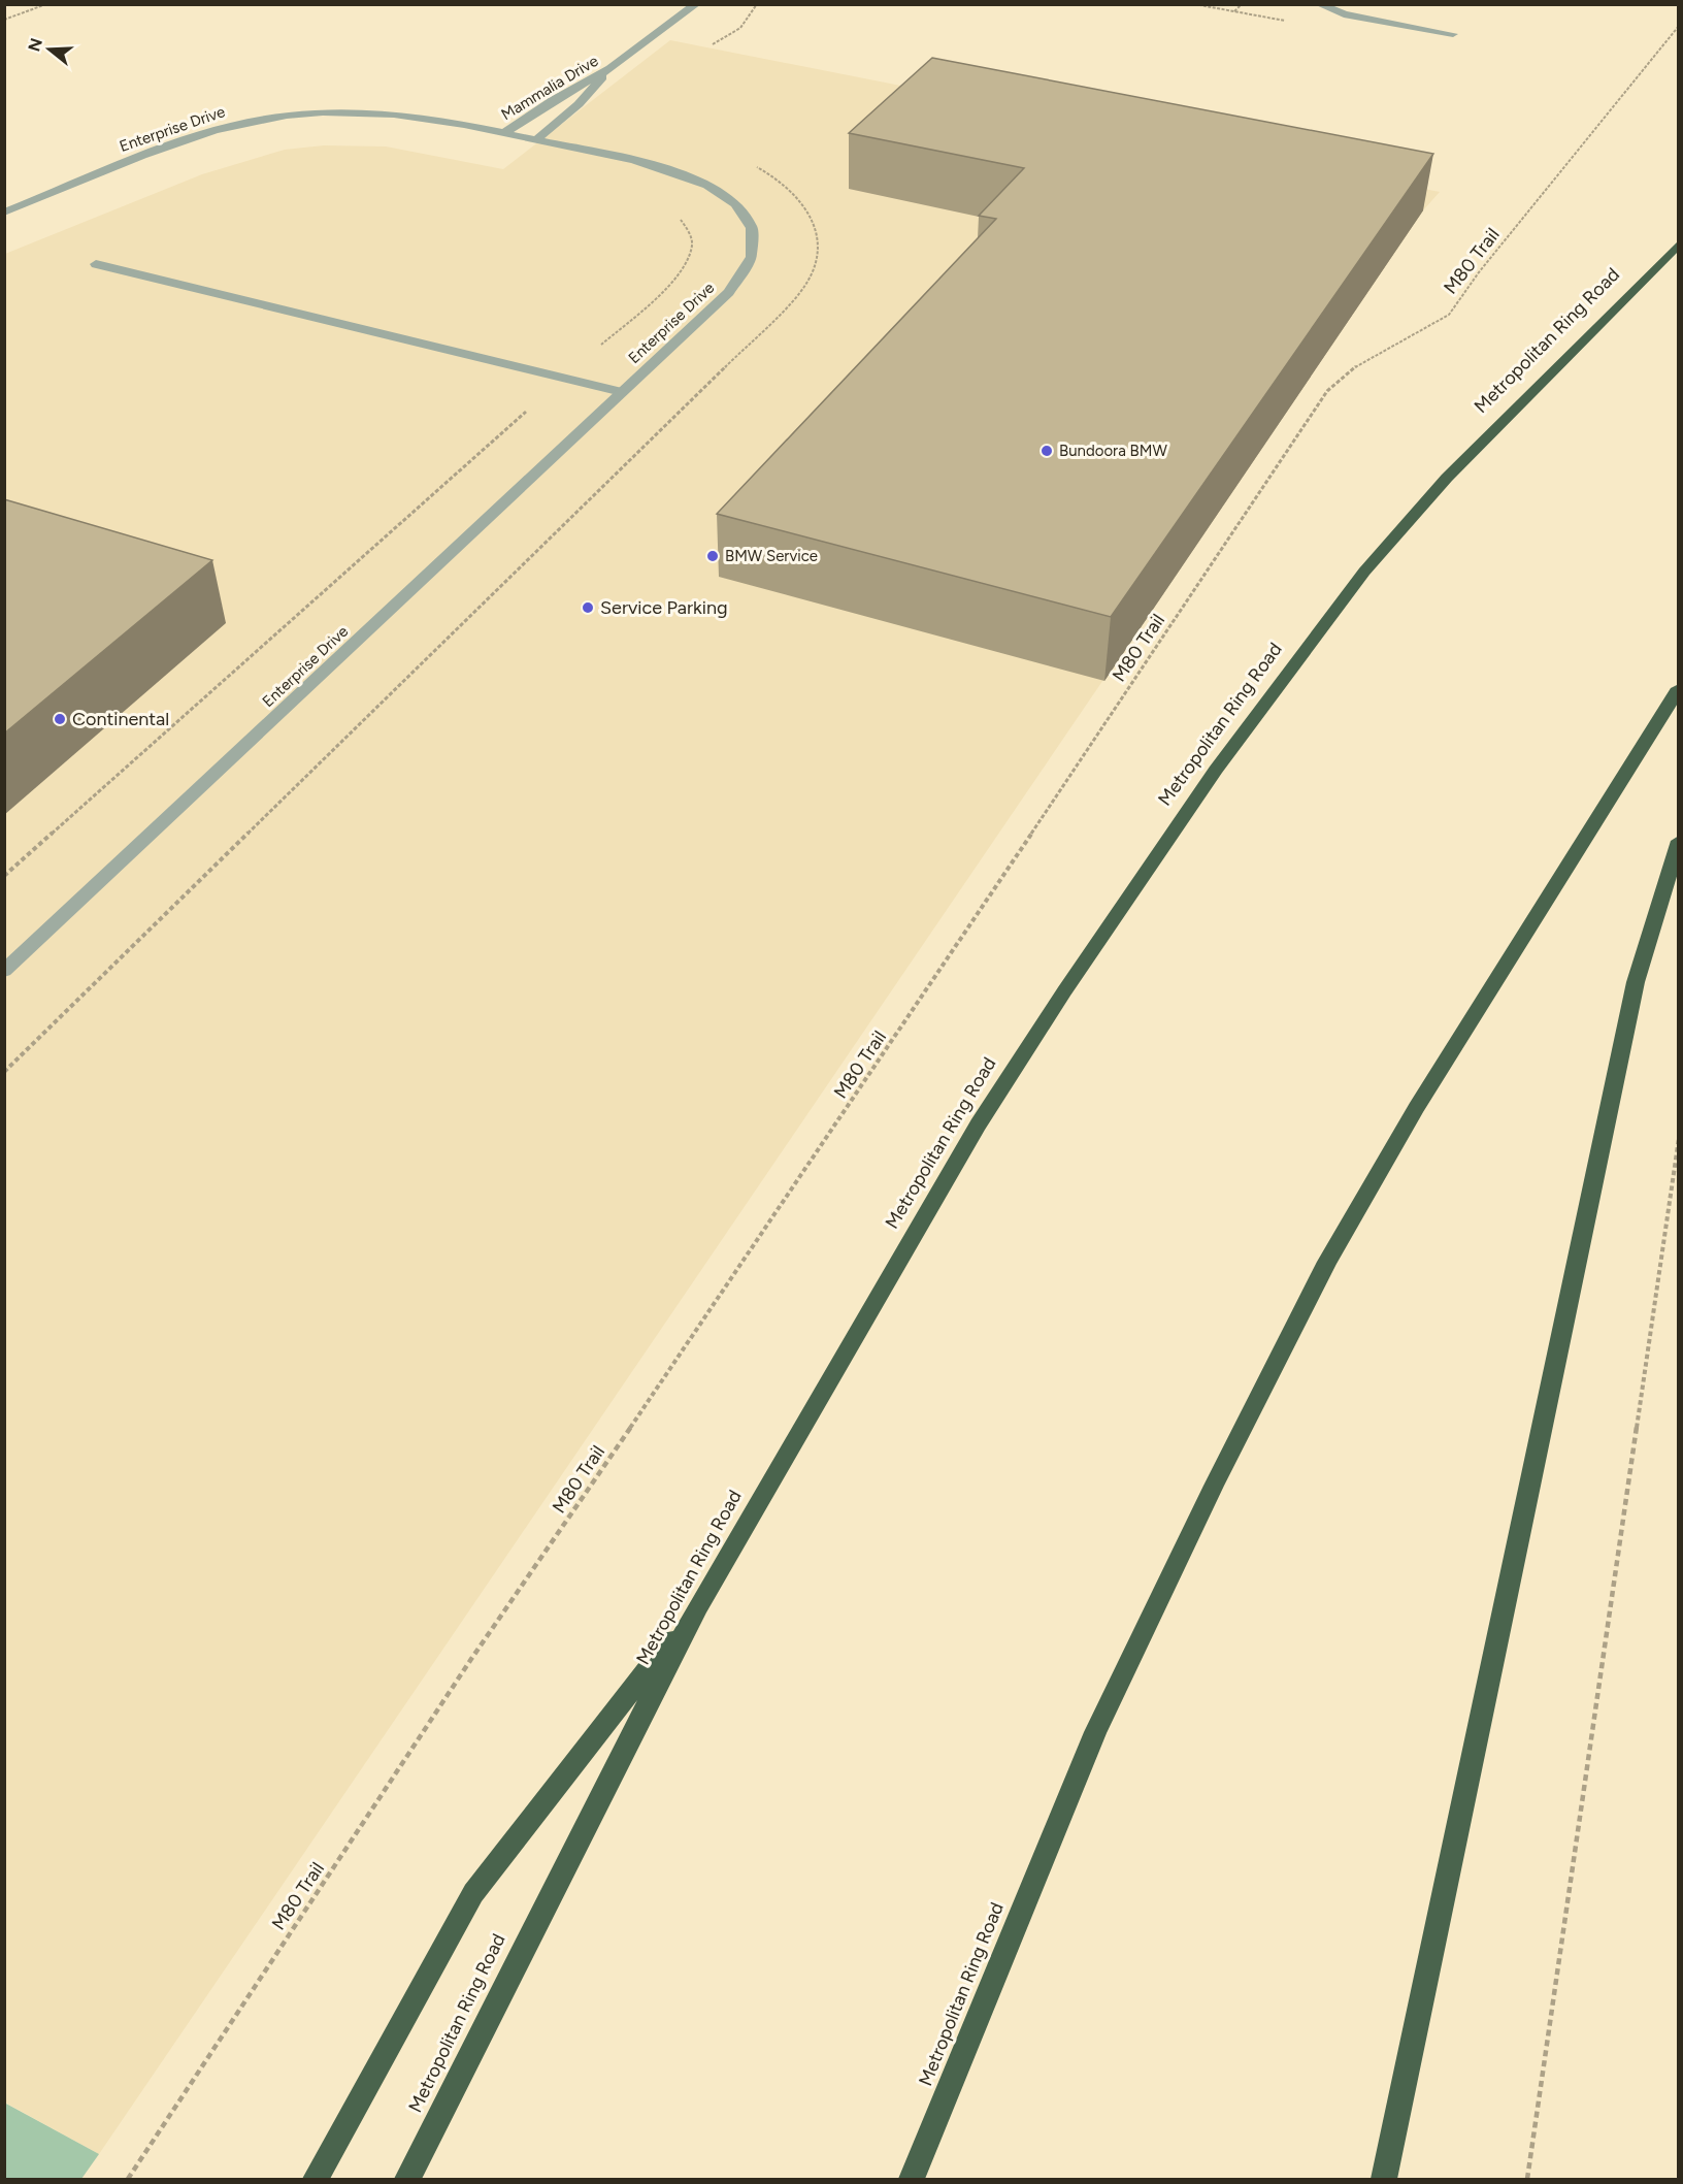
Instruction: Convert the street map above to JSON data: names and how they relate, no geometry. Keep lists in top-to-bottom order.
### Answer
{
  "streets": {
    "highway": ["Metropolitan Ring Road"],
    "street": ["Mammalia Drive", "Enterprise Drive"],
    "path": ["M80 Trail"]
  },
  "crossings": [
    ["Mammalia Drive", "Enterprise Drive"]
  ],
  "places": [
    "Bundoora BMW",
    "BMW Service",
    "Service Parking",
    "Continental"
  ],
  "north": "left"
}
